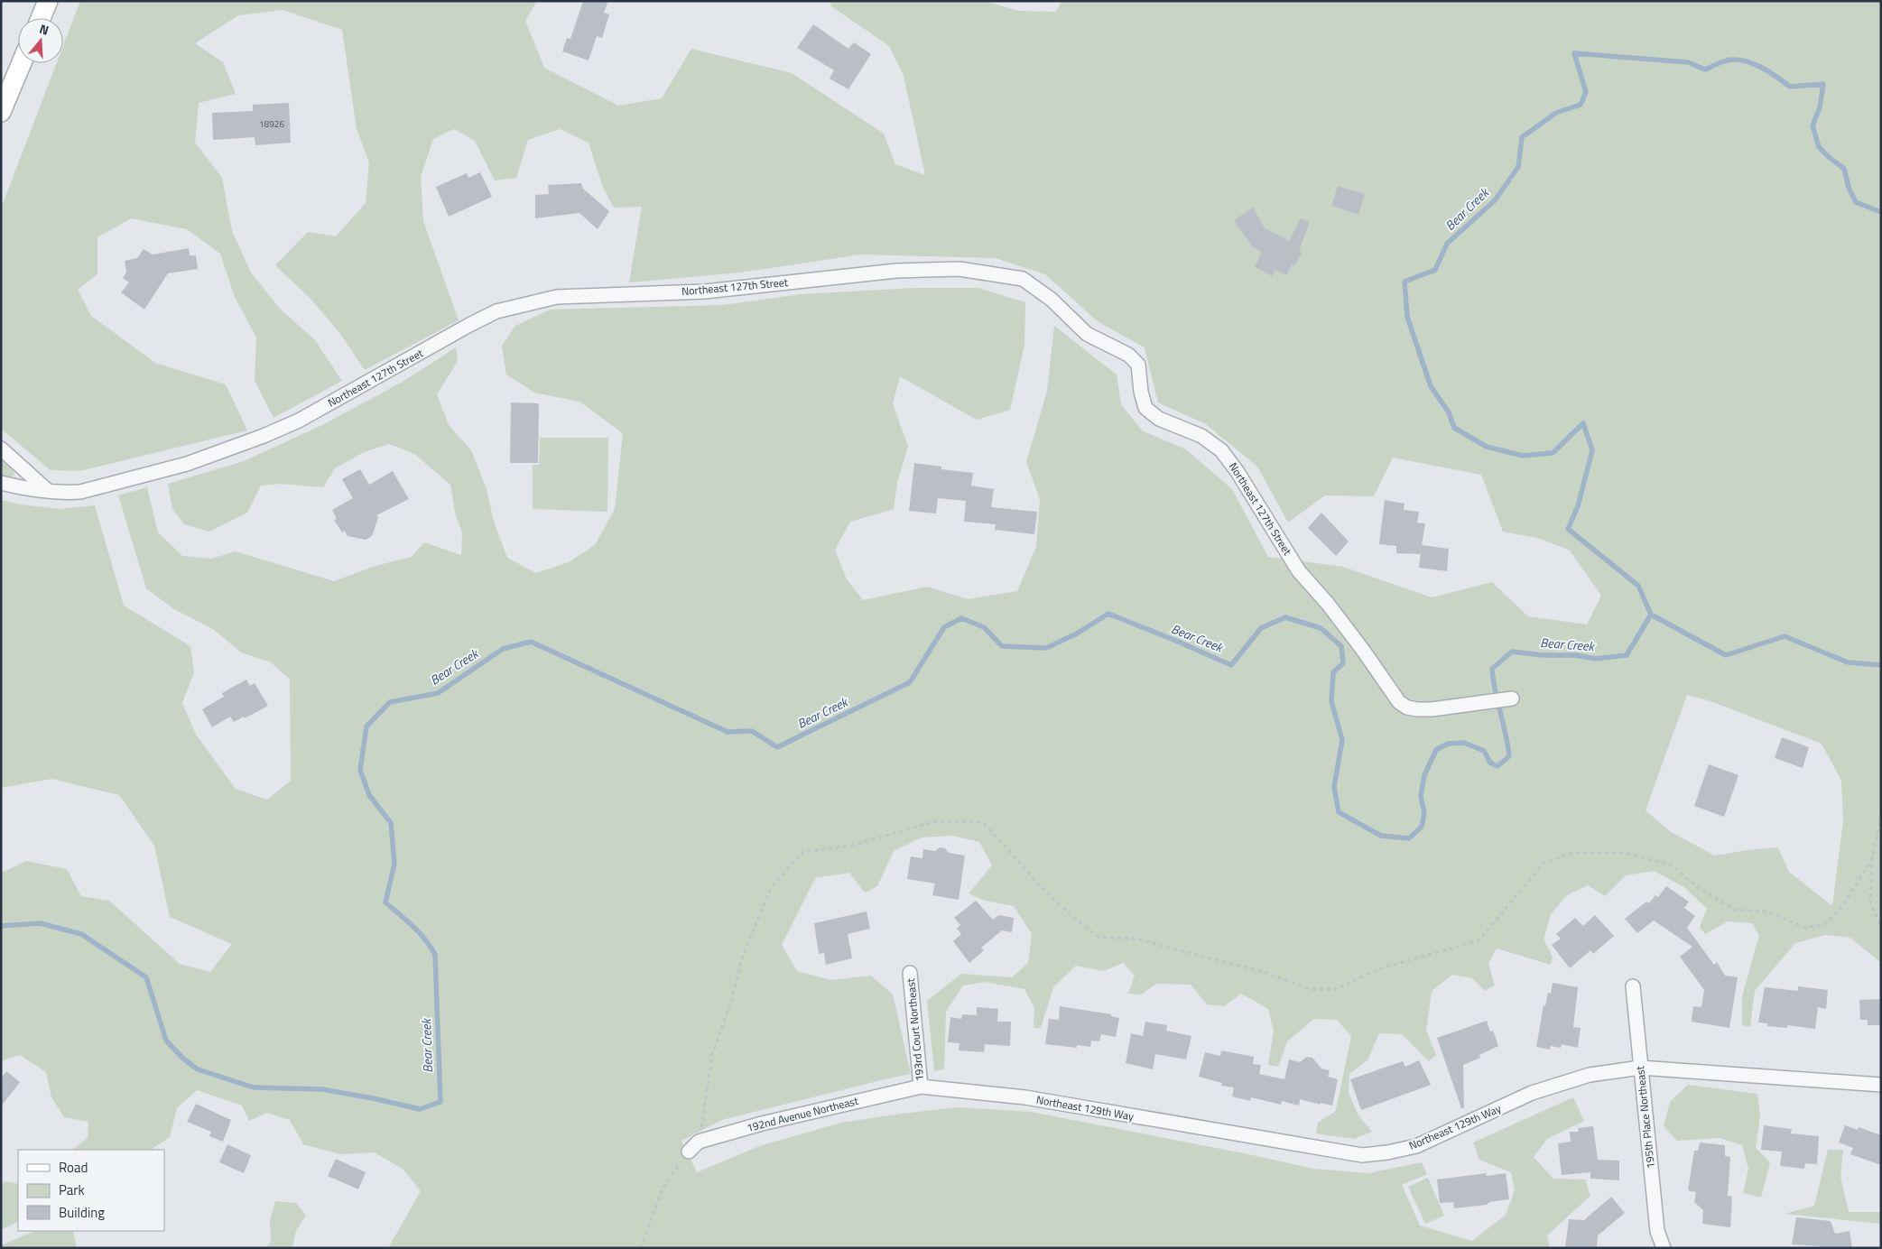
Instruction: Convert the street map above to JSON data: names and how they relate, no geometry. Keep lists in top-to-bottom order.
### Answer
{
  "streets": {
    "street": [
      "Northeast 127th Street",
      "193rd Court Northeast",
      "Northeast 129th Way",
      "192nd Avenue Northeast",
      "195th Place Northeast"
    ]
  },
  "crossings": [
    ["193rd Court Northeast", "Northeast 129th Way"],
    ["193rd Court Northeast", "192nd Avenue Northeast"],
    ["Northeast 129th Way", "192nd Avenue Northeast"],
    ["Northeast 129th Way", "195th Place Northeast"]
  ],
  "water": ["Bear Creek"],
  "house_numbers": ["18926"],
  "legend": ["Road", "Park", "Building"],
  "north": "top"
}
